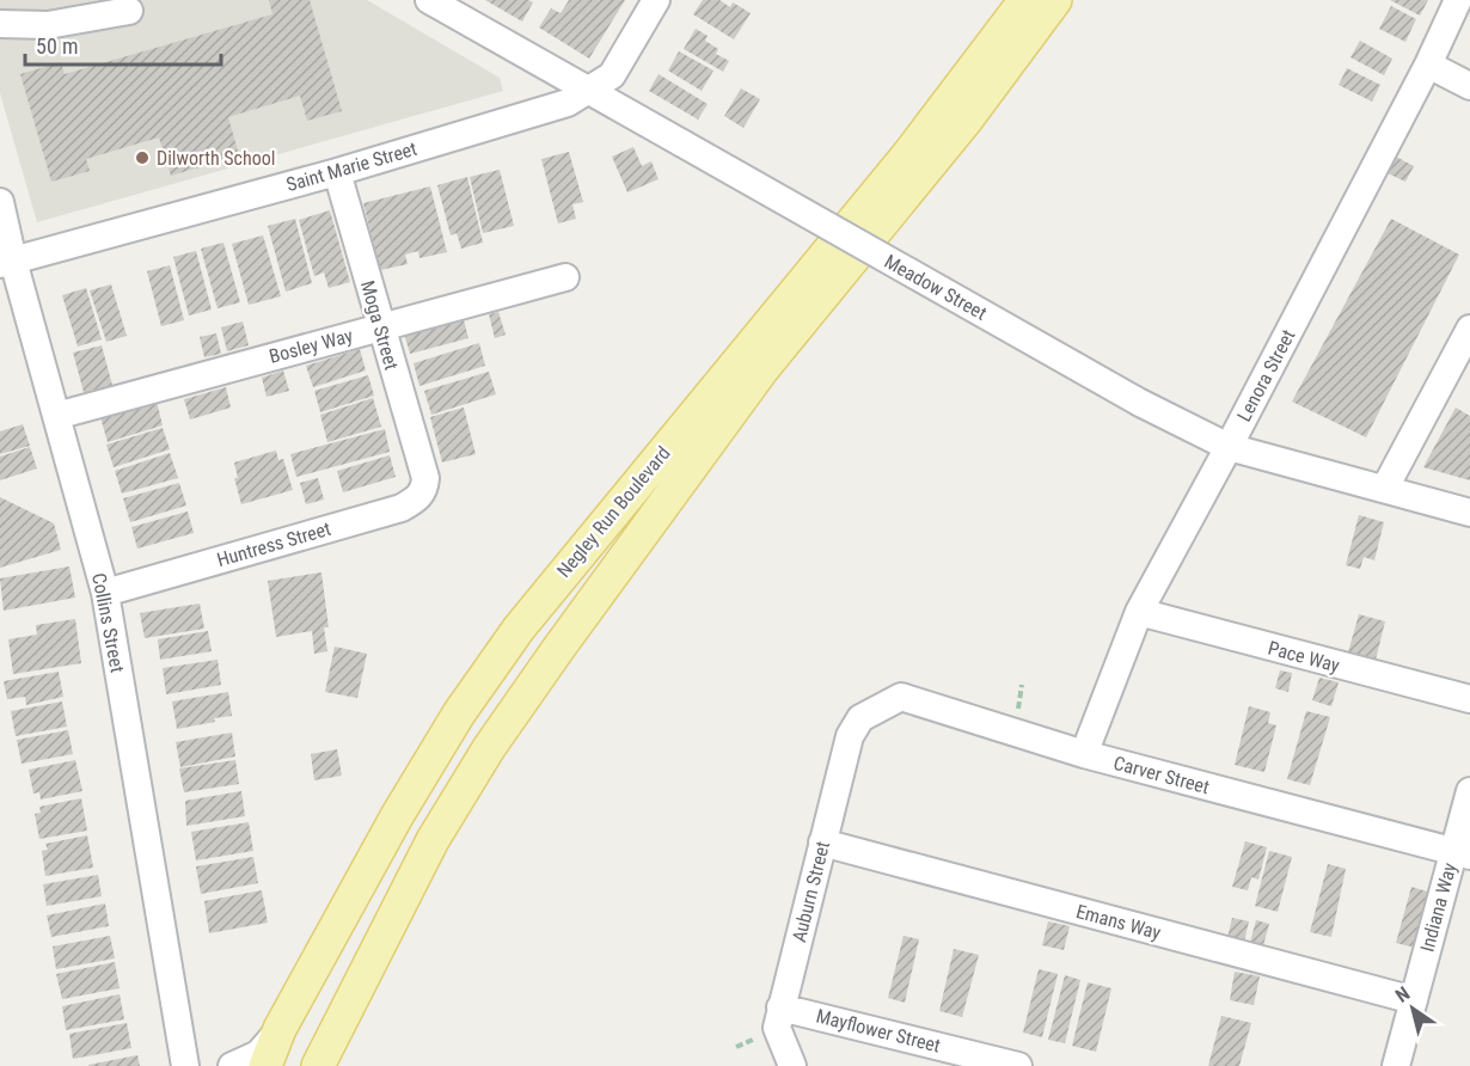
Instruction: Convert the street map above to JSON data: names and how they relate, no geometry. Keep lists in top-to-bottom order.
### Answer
{
  "streets": {
    "main road": ["Negley Run Boulevard"],
    "street": [
      "Saint Marie Street",
      "Meadow Street",
      "Moga Street",
      "Bosley Way",
      "Lenora Street",
      "Huntress Street",
      "Collins Street",
      "Pace Way",
      "Carver Street",
      "Auburn Street",
      "Indiana Way",
      "Emans Way",
      "Mayflower Street"
    ]
  },
  "crossings": [
    ["Saint Marie Street", "Meadow Street"],
    ["Saint Marie Street", "Moga Street"],
    ["Saint Marie Street", "Collins Street"],
    ["Meadow Street", "Lenora Street"],
    ["Moga Street", "Bosley Way"],
    ["Moga Street", "Huntress Street"],
    ["Bosley Way", "Collins Street"],
    ["Lenora Street", "Pace Way"],
    ["Lenora Street", "Carver Street"],
    ["Negley Run Boulevard", "Collins Street"],
    ["Huntress Street", "Collins Street"],
    ["Carver Street", "Auburn Street"],
    ["Carver Street", "Indiana Way"],
    ["Auburn Street", "Emans Way"],
    ["Auburn Street", "Mayflower Street"],
    ["Indiana Way", "Emans Way"]
  ],
  "places": ["Dilworth School"],
  "scale_bar": "50 m",
  "north": "top left"
}
